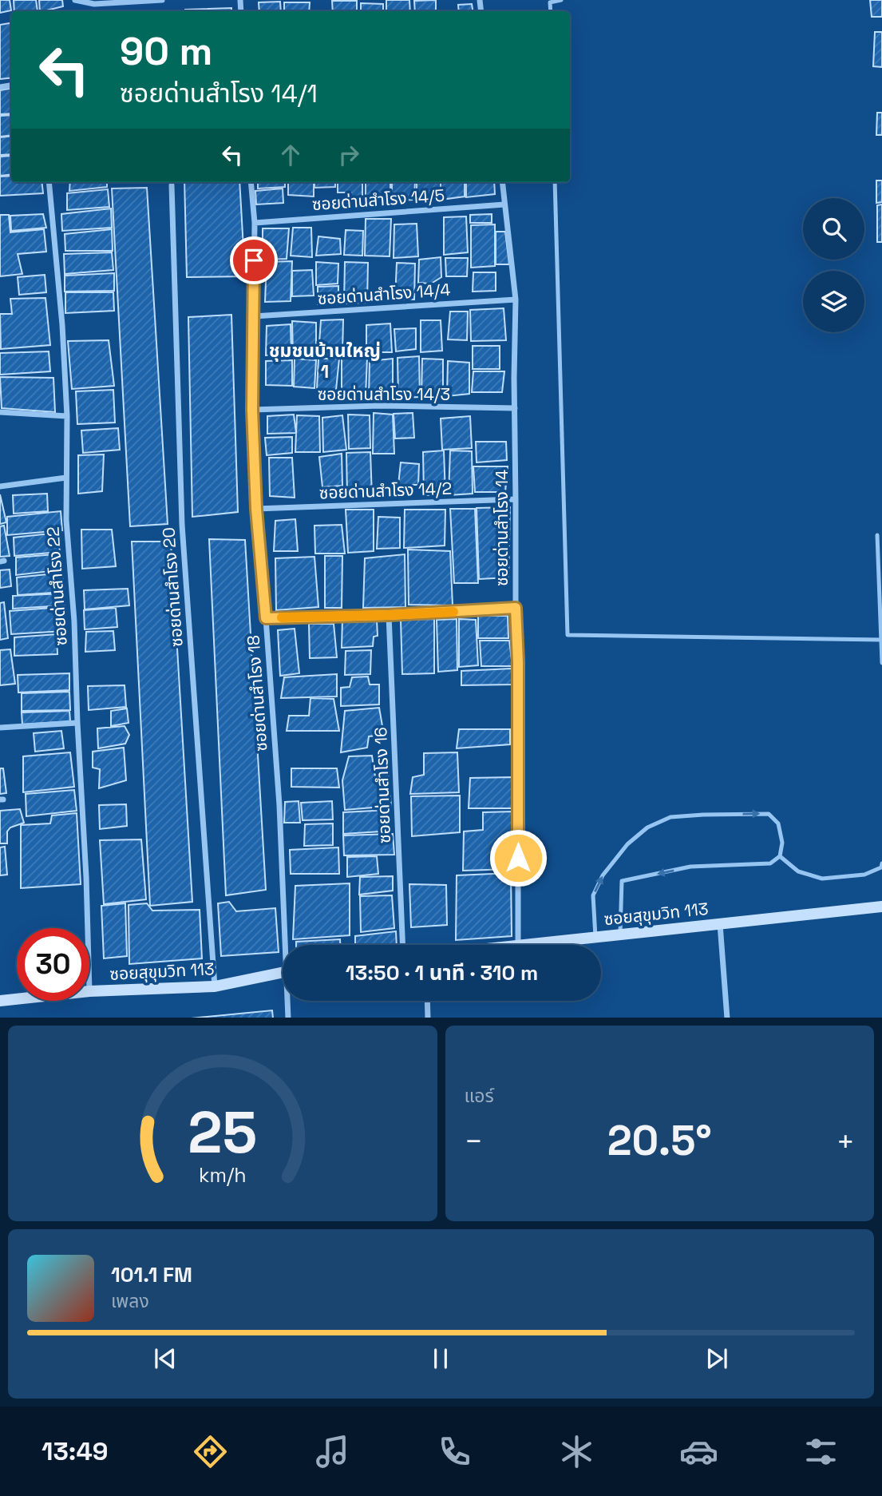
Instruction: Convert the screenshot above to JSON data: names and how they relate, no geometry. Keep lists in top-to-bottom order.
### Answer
{
  "streets": {
    "main road": ["ซอยสุขุมวิท 113"],
    "street": [
      "ซอยด่านสำโรง 14/5",
      "ซอยด่านสำโรง 14/4",
      "ซอยด่านสำโรง 14/3",
      "ซอยด่านสำโรง 14/2",
      "ซอยด่านสำโรง 14",
      "ซอยด่านสำโรง 22",
      "ซอยด่านสำโรง 20",
      "ซอยด่านสำโรง 18",
      "ซอยด่านสำโรง 16"
    ]
  },
  "crossings": [
    ["ซอยด่านสำโรง 14/5", "ซอยด่านสำโรง 14"],
    ["ซอยด่านสำโรง 14/5", "ซอยด่านสำโรง 18"],
    ["ซอยด่านสำโรง 14/4", "ซอยด่านสำโรง 14"],
    ["ซอยด่านสำโรง 14/4", "ซอยด่านสำโรง 18"],
    ["ซอยด่านสำโรง 14/3", "ซอยด่านสำโรง 14"],
    ["ซอยด่านสำโรง 14/3", "ซอยด่านสำโรง 18"],
    ["ซอยด่านสำโรง 14/2", "ซอยด่านสำโรง 14"],
    ["ซอยด่านสำโรง 14/2", "ซอยด่านสำโรง 18"],
    ["ซอยด่านสำโรง 14", "ซอยสุขุมวิท 113"],
    ["ซอยด่านสำโรง 20", "ซอยสุขุมวิท 113"]
  ],
  "districts": ["ชุมชนบ้านใหญ่ 1"],
  "page": {
    "turn": ["90 m", "ซอยด่านสำโรง 14/1"],
    "limit": "30",
    "trip": "13:50 · 1 นาที · 310 m",
    "tile": "แอร์",
    "heat": ["−", "20.5°", "+"],
    "song": ["101.1 FM", "เพลง"],
    "tabs": "13:49",
    "gauge": ["25", "km/h"]
  }
}
